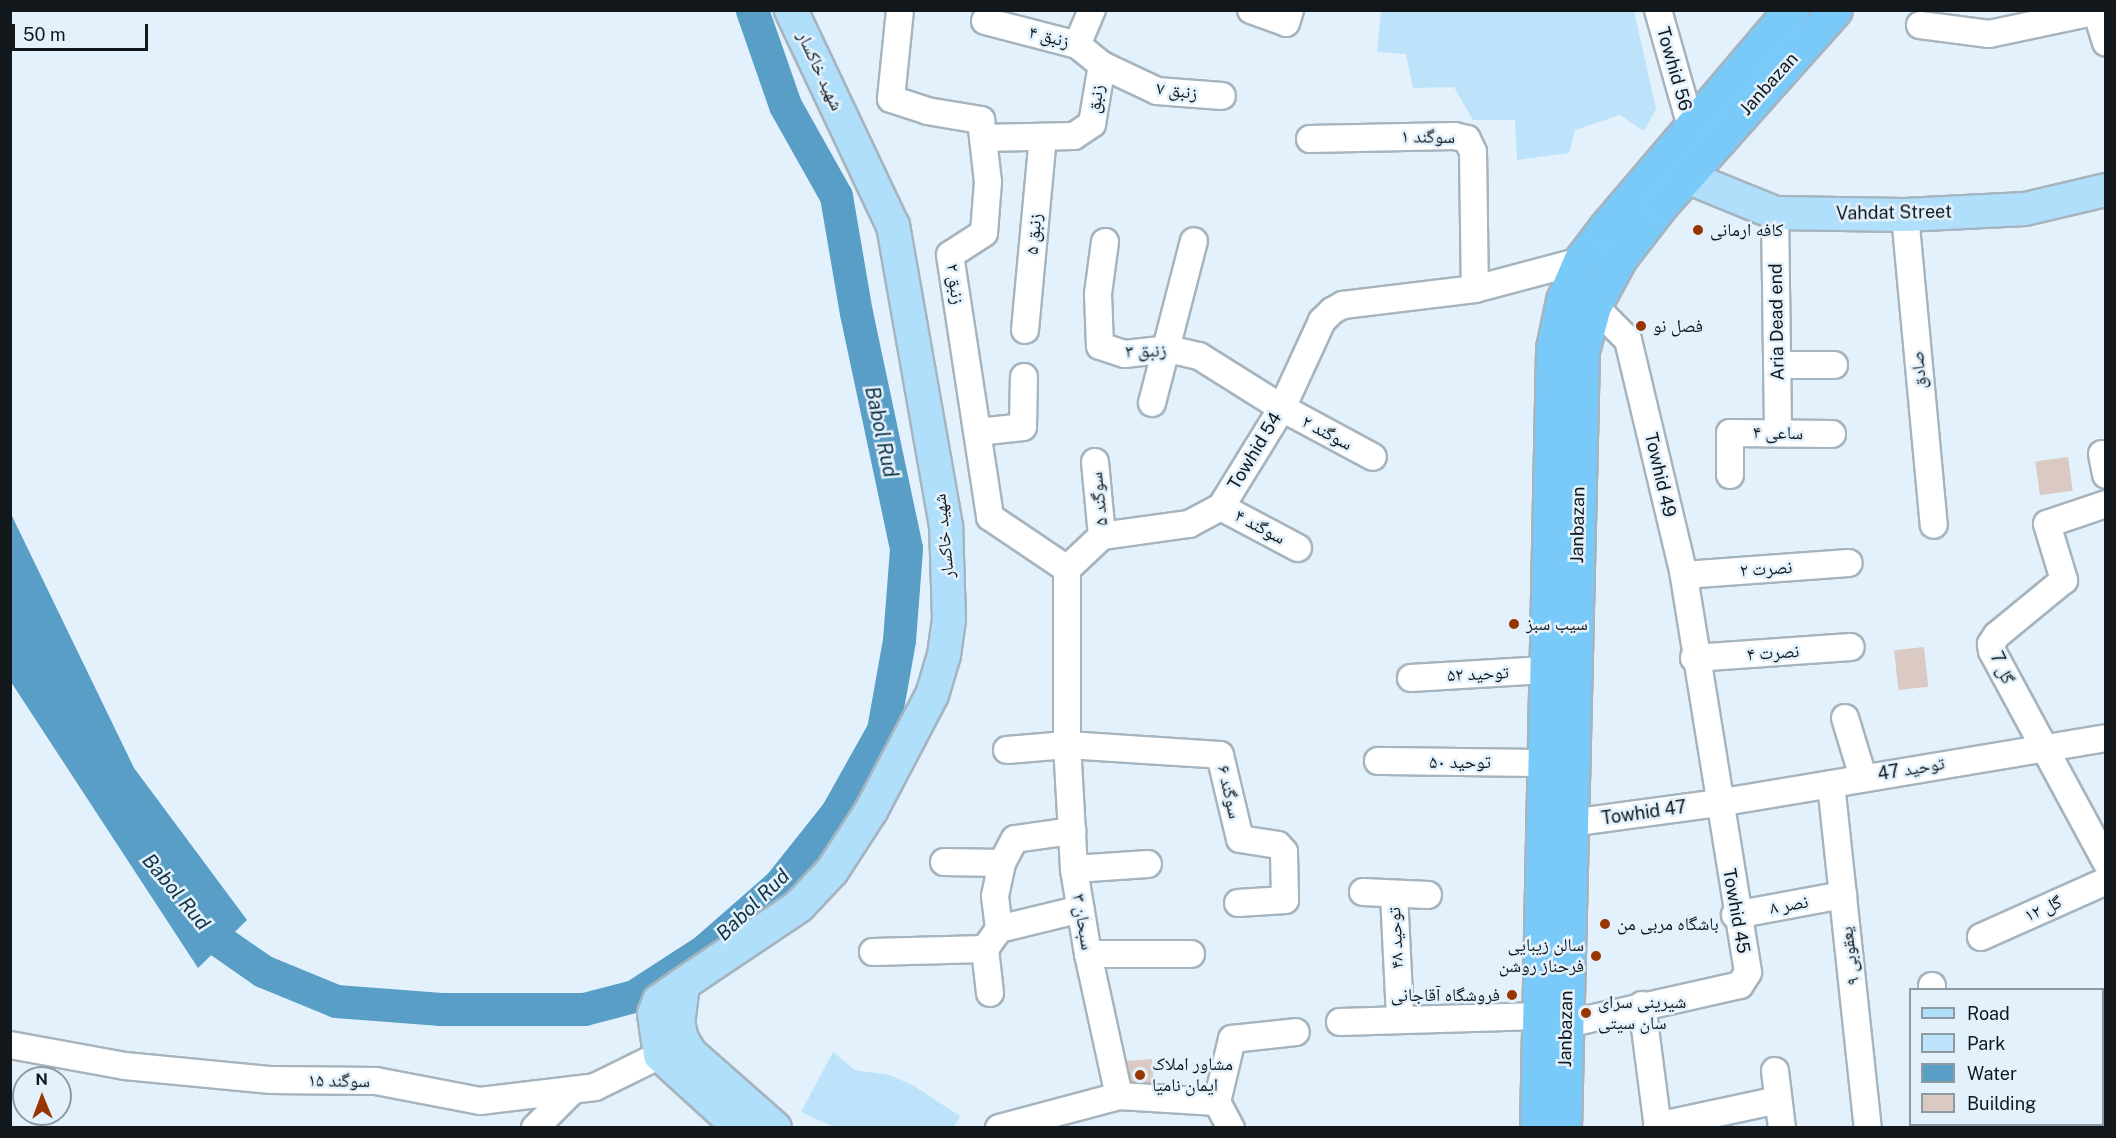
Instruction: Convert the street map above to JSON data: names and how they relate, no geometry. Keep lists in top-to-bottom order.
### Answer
{
  "streets": {
    "highway": ["Janbazan"],
    "main road": ["شهید خاکسار", "Vahdat Street"],
    "street": [
      "زنبق ۴",
      "Towhid 56",
      "زنبق ۷",
      "زنبق",
      "سوگند ۱",
      "زنبق ۵",
      "زنبق ۲",
      "Aria Dead end",
      "زنبق ۳",
      "صادق",
      "سوگند ۲",
      "ساعی ۴",
      "Towhid 54",
      "Towhid 49",
      "سوگند ۵",
      "سوگند ۴",
      "نصرت ۲",
      "نصرت ۴",
      "گل 7",
      "توحید ۵۲",
      "توحید ۵۰",
      "توحید 47",
      "سوگند ۶",
      "Towhid 47",
      "نصر ۸",
      "گل ۱۲",
      "Towhid 45",
      "سبحان ۳",
      "توحید ۴۸",
      "یعقوبی ۹",
      "سوگند ۱۵"
    ]
  },
  "crossings": [
    ["زنبق ۴", "زنبق"],
    ["Towhid 56", "Janbazan"],
    ["شهید خاکسار", "سوگند ۱۵"],
    ["Janbazan", "Vahdat Street"],
    ["Janbazan", "Towhid 54"],
    ["Janbazan", "Towhid 49"],
    ["Janbazan", "توحید ۵۲"],
    ["Janbazan", "توحید ۵۰"],
    ["Janbazan", "Towhid 47"],
    ["Janbazan", "Towhid 45"],
    ["زنبق ۷", "زنبق"],
    ["زنبق", "زنبق ۵"],
    ["زنبق", "زنبق ۲"],
    ["سوگند ۱", "Towhid 54"],
    ["Vahdat Street", "Aria Dead end"],
    ["Vahdat Street", "صادق"],
    ["Aria Dead end", "ساعی ۴"],
    ["زنبق ۳", "سوگند ۲"],
    ["زنبق ۳", "Towhid 54"],
    ["سوگند ۲", "Towhid 54"],
    ["Towhid 54", "سوگند ۵"],
    ["Towhid 54", "سوگند ۴"],
    ["Towhid 49", "نصرت ۲"],
    ["Towhid 49", "نصرت ۴"],
    ["Towhid 49", "Towhid 45"],
    ["نصرت ۴", "Towhid 45"],
    ["گل 7", "توحید 47"],
    ["توحید 47", "Towhid 47"],
    ["توحید 47", "Towhid 45"],
    ["توحید 47", "یعقوبی ۹"],
    ["سوگند ۶", "سبحان ۳"],
    ["Towhid 47", "Towhid 45"],
    ["نصر ۸", "Towhid 45"],
    ["نصر ۸", "یعقوبی ۹"]
  ],
  "water": ["Babol Rud"],
  "places": [
    "کافه ارمانی",
    "فصل نو",
    "سیب سبز",
    "باشگاه مربی من",
    "سالن زیبایی فرحناز روشن",
    "فروشگاه آقاجانی",
    "شیرینی سرای سان سیتی",
    "مشاور املاک ایمان نامیا"
  ],
  "legend": [
    "Road",
    "Park",
    "Water",
    "Building"
  ],
  "scale_bar": "50 m",
  "north": "top"
}
